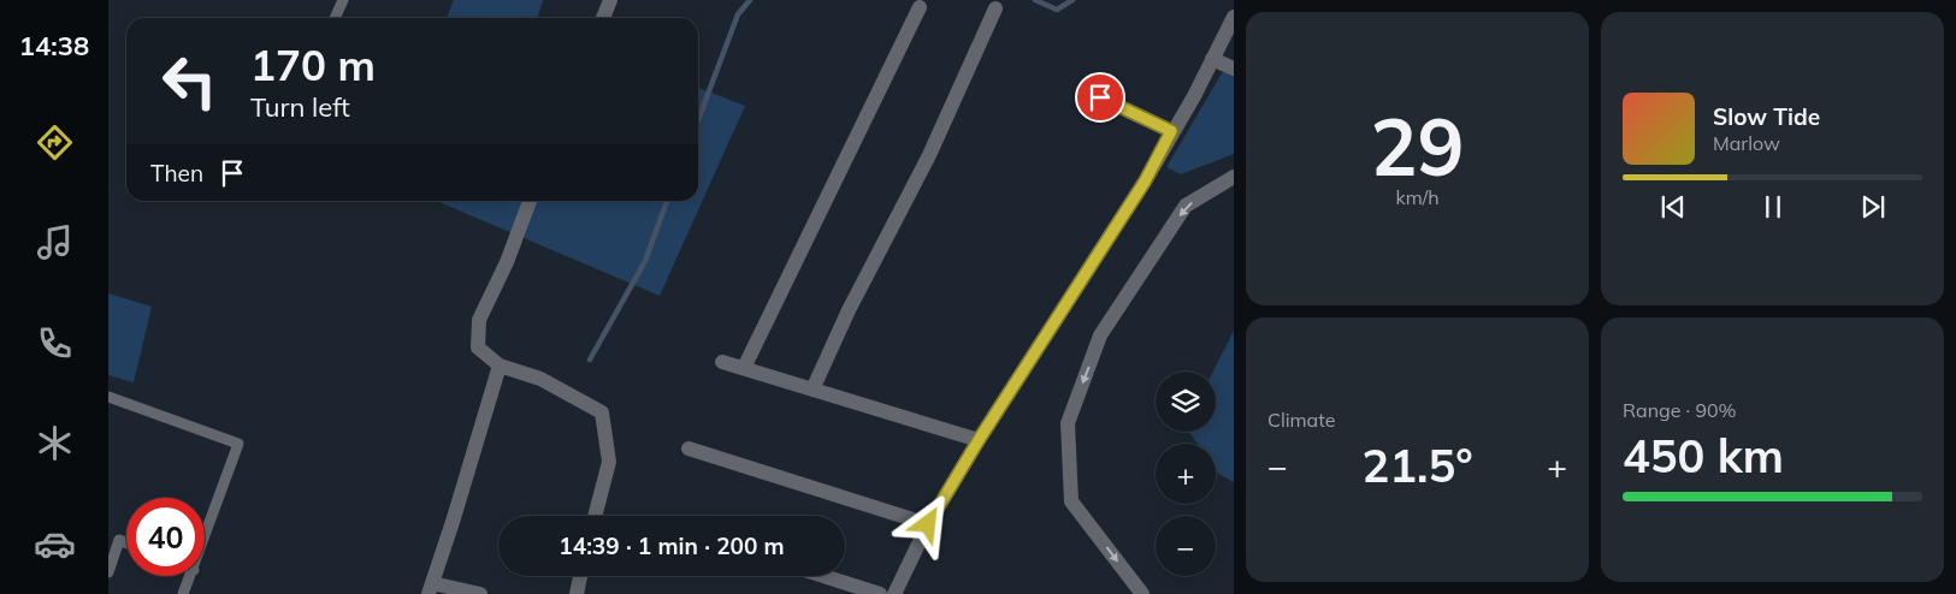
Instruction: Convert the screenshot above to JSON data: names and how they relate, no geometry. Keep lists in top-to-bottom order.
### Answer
{
  "page": {
    "tabs": "14:38",
    "tile": [
      ["29", "km/h"],
      "Climate",
      ["Range · 90%", "450 km"]
    ],
    "turn": ["170 m", "Turn left"],
    "song": ["Slow Tide", "Marlow"],
    "then": "Then",
    "map_buttons": ["+", "−"],
    "heat": ["−", "21.5°", "+"],
    "limit": "40",
    "trip": "14:39 · 1 min · 200 m"
  }
}
